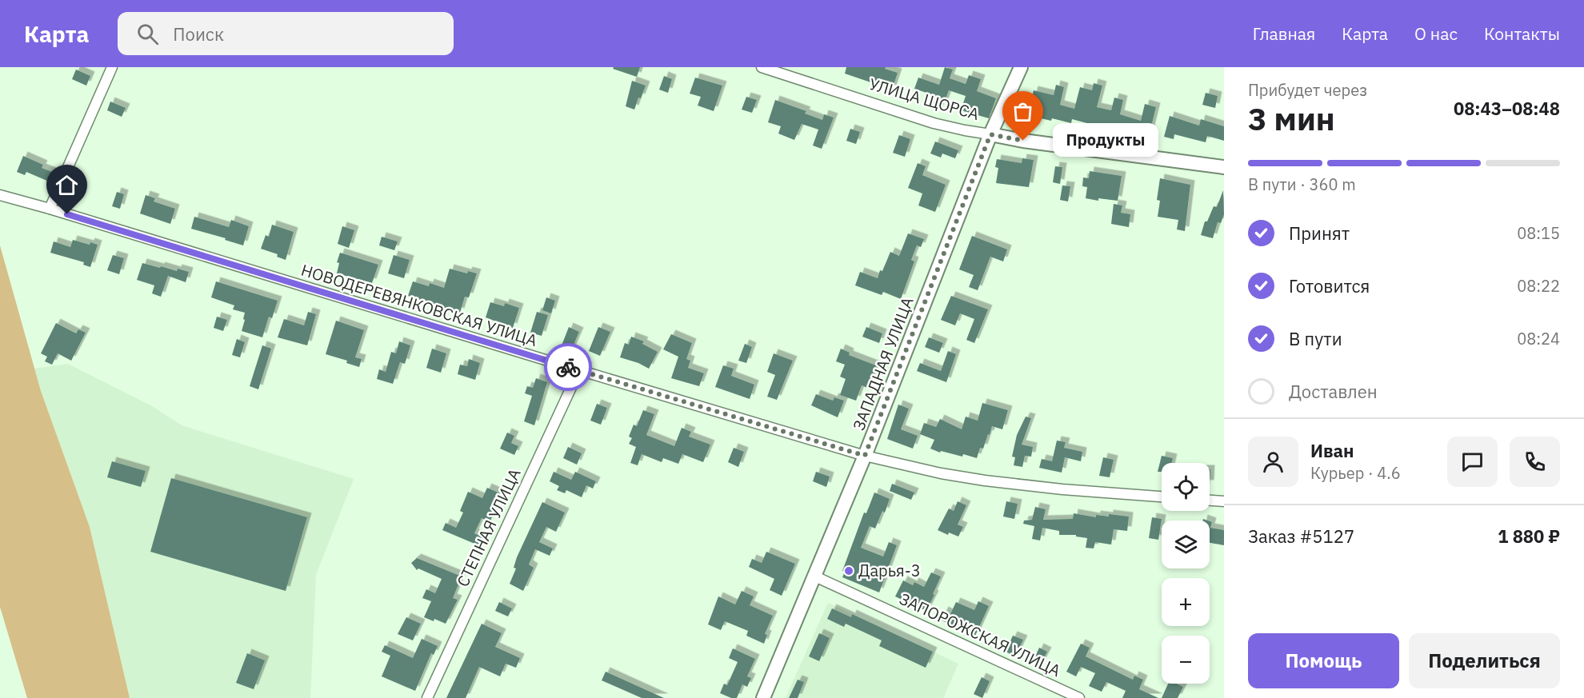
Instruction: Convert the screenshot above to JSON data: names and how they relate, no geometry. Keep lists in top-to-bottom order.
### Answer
{
  "streets": {
    "main road": ["УЛИЦА ЩОРСА", "ЗАПАДНАЯ УЛИЦА"],
    "street": ["НОВОДЕРЕВЯНКОВСКАЯ УЛИЦА", "СТЕПНАЯ УЛИЦА", "ЗАПОРОЖСКАЯ УЛИЦА"]
  },
  "crossings": [
    ["УЛИЦА ЩОРСА", "ЗАПАДНАЯ УЛИЦА"],
    ["НОВОДЕРЕВЯНКОВСКАЯ УЛИЦА", "ЗАПАДНАЯ УЛИЦА"],
    ["НОВОДЕРЕВЯНКОВСКАЯ УЛИЦА", "СТЕПНАЯ УЛИЦА"],
    ["ЗАПАДНАЯ УЛИЦА", "ЗАПОРОЖСКАЯ УЛИЦА"]
  ],
  "places": ["Продукты", "Дарья-3"],
  "page": {
    "header": "Карта",
    "search": "Поиск",
    "nav": [
      "Главная",
      "Карта",
      "О нас",
      "Контакты"
    ],
    "heading": ["3 мин", "Прибудет через", "08:43–08:48"],
    "panel": [
      "Иван",
      "Курьер · 4.6",
      "Заказ #5127",
      "1 880 ₽"
    ],
    "bubble": "Продукты",
    "bar": "В пути · 360 m",
    "list": [
      ["Принят", "08:15"],
      ["Готовится", "08:22"],
      ["В пути", "08:24"],
      "Доставлен"
    ],
    "map_buttons": ["+", "−"],
    "buttons": ["Помощь", "Поделиться"]
  }
}
